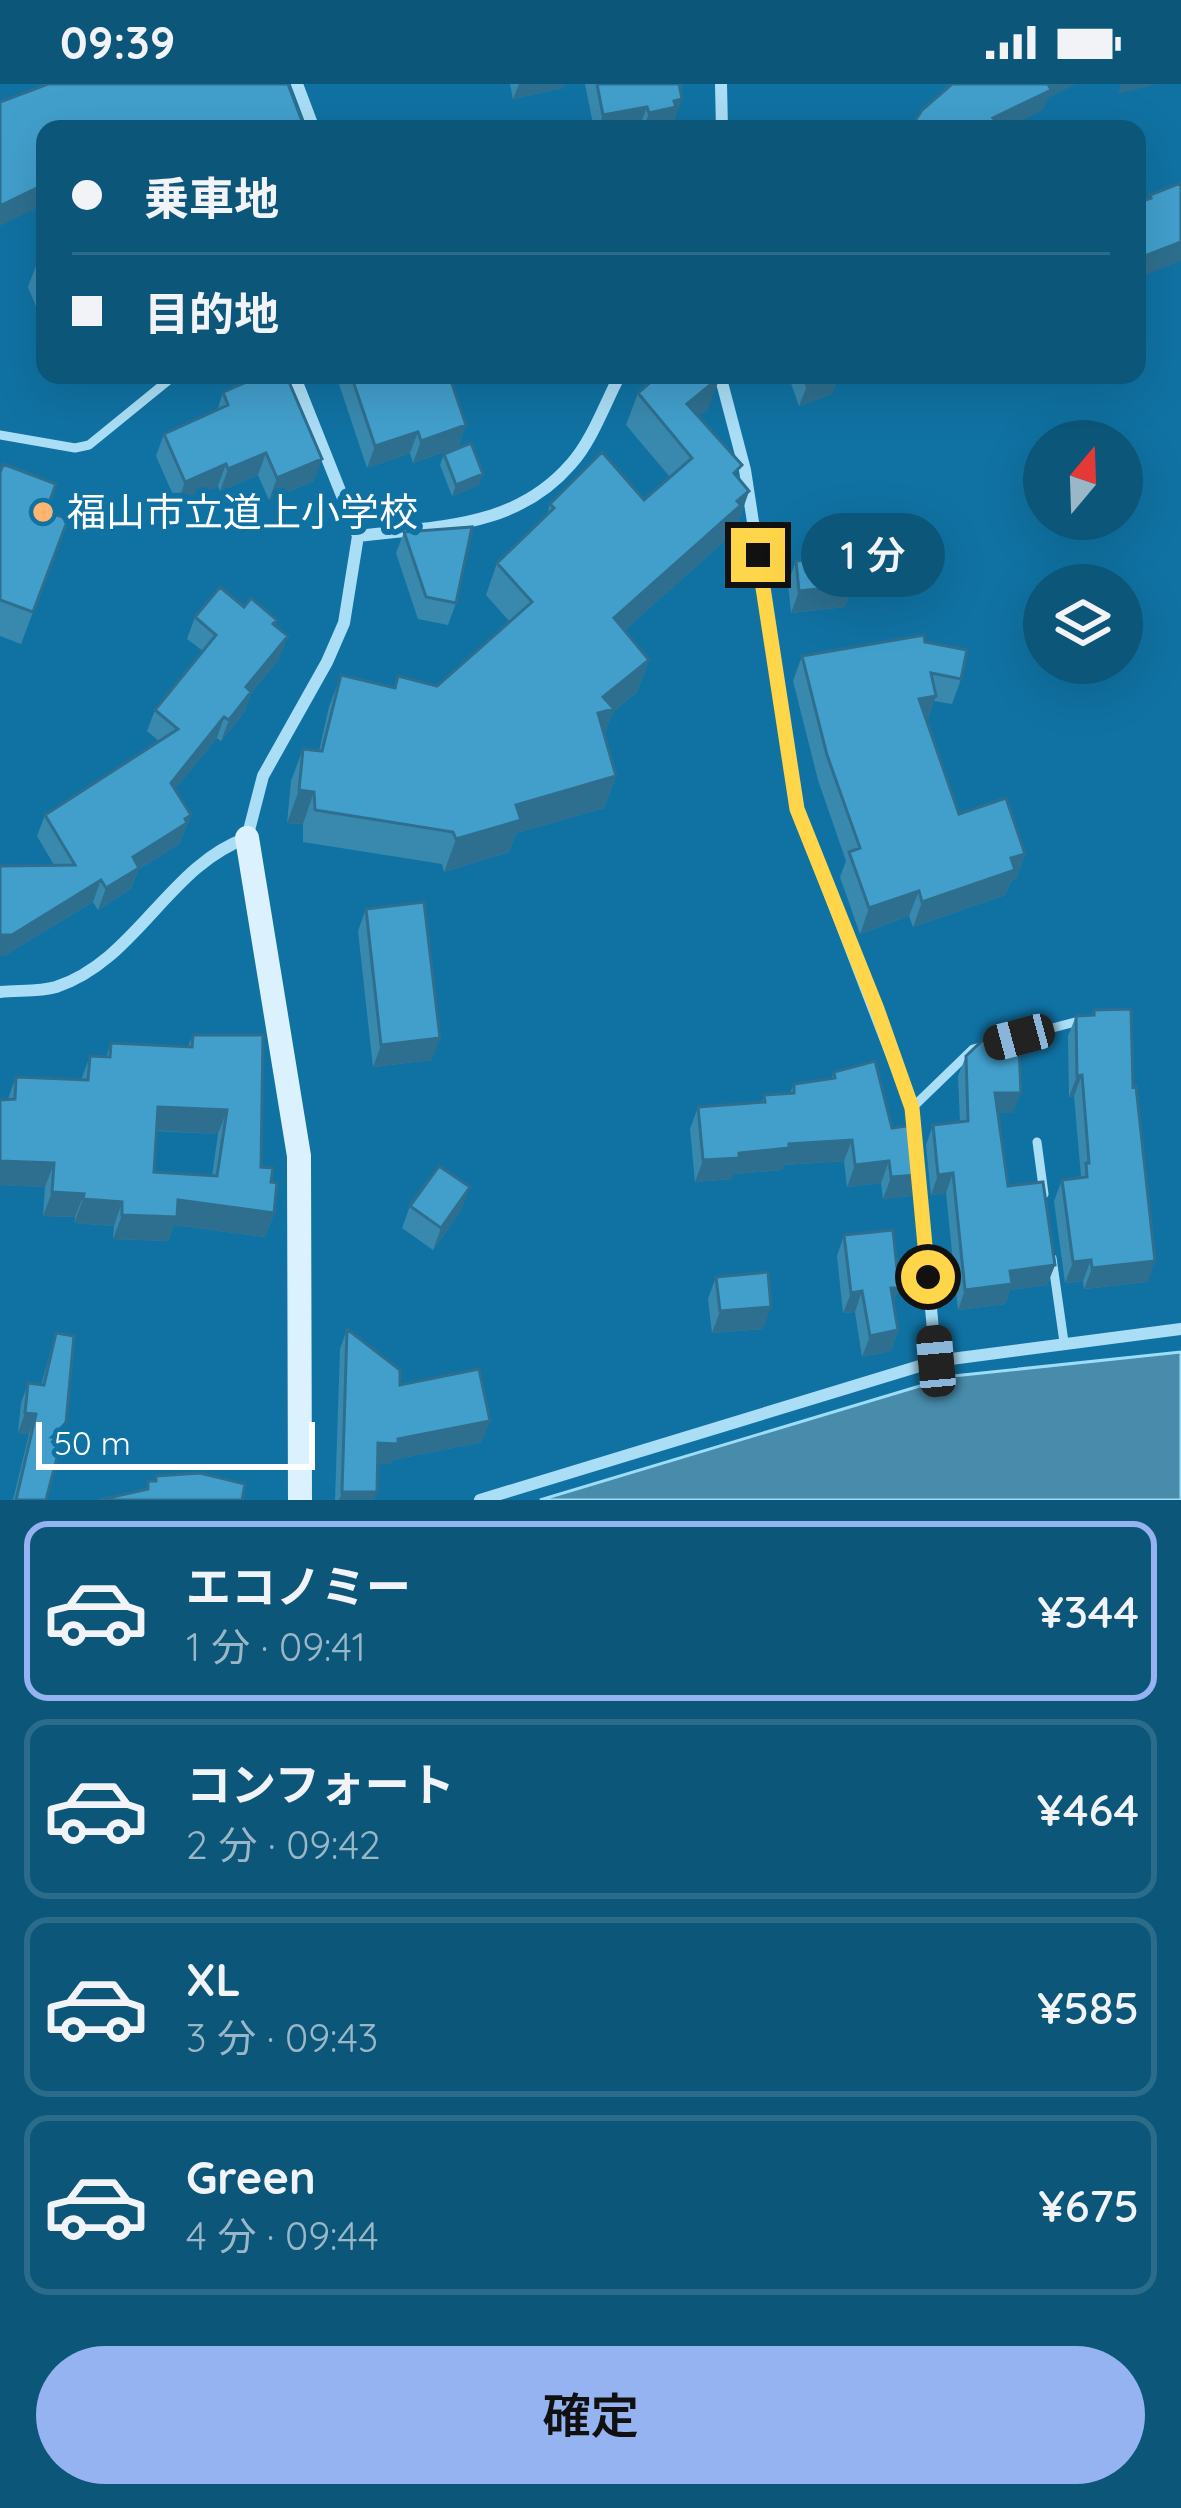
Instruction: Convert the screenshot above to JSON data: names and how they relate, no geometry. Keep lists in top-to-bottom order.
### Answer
{
  "places": ["福山市立道上小学校"],
  "scale_bar": "50 m",
  "north": "top",
  "page": {
    "status": "09:39",
    "banner": ["乗車地", "目的地"],
    "bubble": "1 分",
    "scale": "50 m",
    "list": [
      {
        "name": "エコノミー",
        "note": "1 分 · 09:41",
        "value": "¥344"
      },
      {
        "name": "コンフォート",
        "note": "2 分 · 09:42",
        "value": "¥464"
      },
      {
        "name": "XL",
        "note": "3 分 · 09:43",
        "value": "¥585"
      },
      {
        "name": "Green",
        "note": "4 分 · 09:44",
        "value": "¥675"
      }
    ],
    "buttons": "確定"
  }
}
